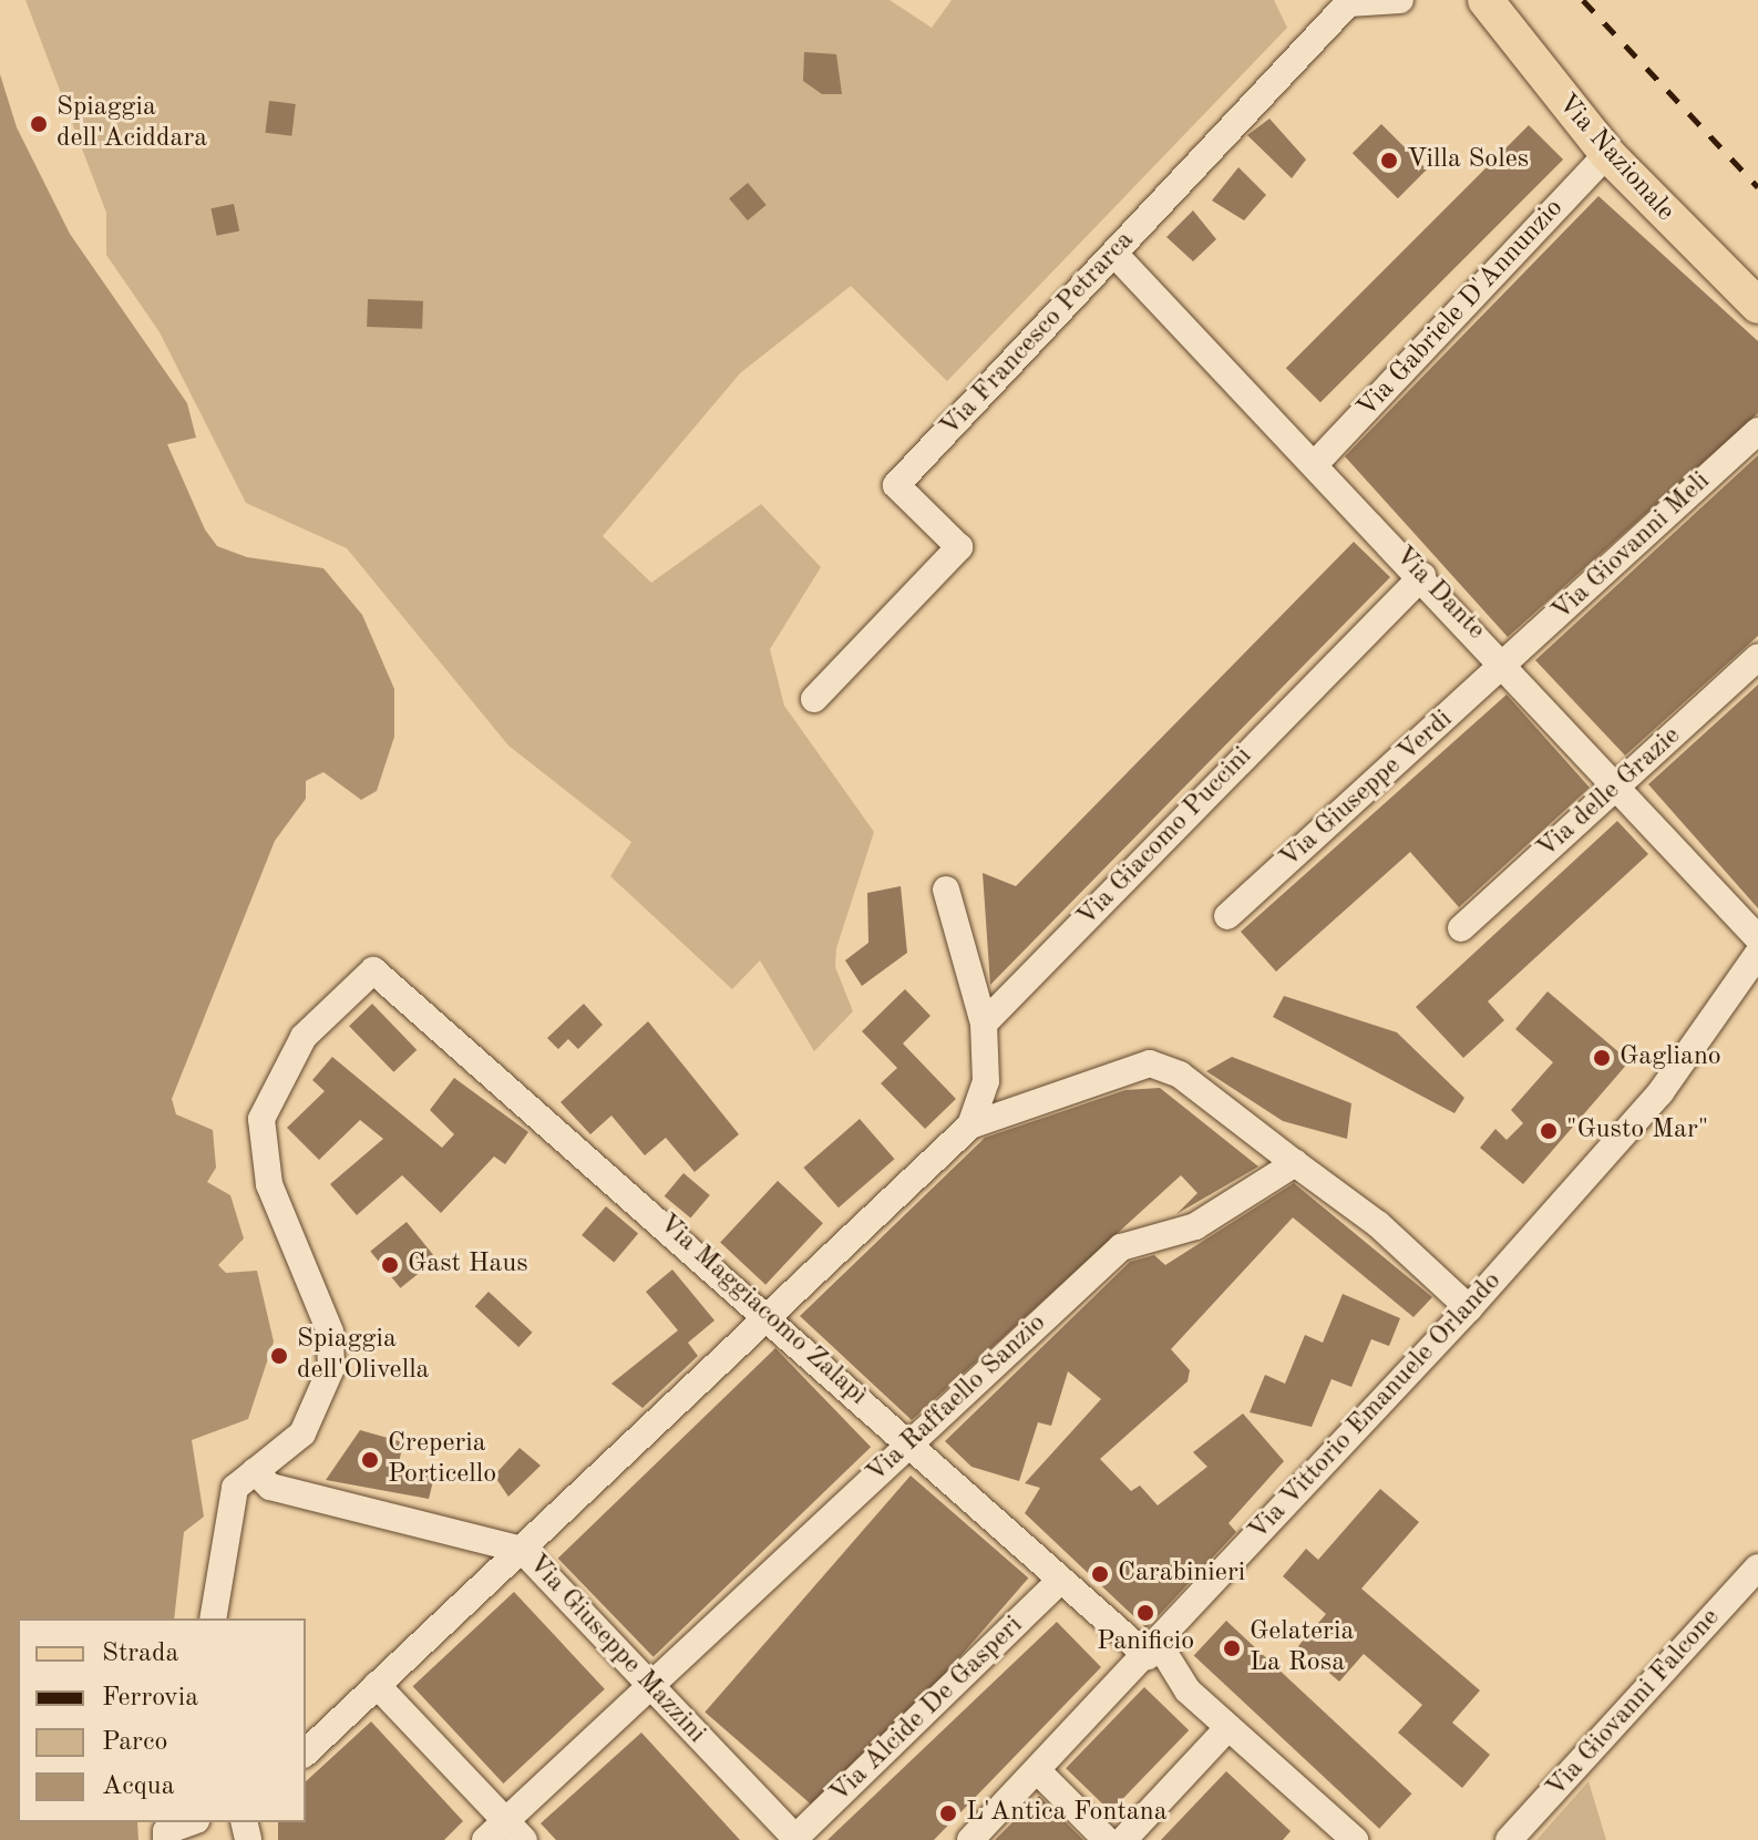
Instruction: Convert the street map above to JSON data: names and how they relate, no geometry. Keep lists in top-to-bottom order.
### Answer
{
  "streets": {
    "main road": ["Via Nazionale"],
    "street": [
      "Via Gabriele D'Annunzio",
      "Via Francesco Petrarca",
      "Via Giovanni Meli",
      "Via Dante",
      "Via Giuseppe Verdi",
      "Via delle Grazie",
      "Via Giacomo Puccini",
      "Via Maggiacomo Zalapì",
      "Via Raffaello Sanzio",
      "Via Vittorio Emanuele Orlando",
      "Via Giuseppe Mazzini",
      "Via Giovanni Falcone",
      "Via Alcide De Gasperi"
    ]
  },
  "crossings": [
    ["Via Nazionale", "Via Gabriele D'Annunzio"],
    ["Via Gabriele D'Annunzio", "Via Dante"],
    ["Via Francesco Petrarca", "Via Dante"],
    ["Via Giovanni Meli", "Via Dante"],
    ["Via Giovanni Meli", "Via Giuseppe Verdi"],
    ["Via Dante", "Via Giuseppe Verdi"],
    ["Via Dante", "Via delle Grazie"],
    ["Via Dante", "Via Giacomo Puccini"],
    ["Via Maggiacomo Zalapì", "Via Raffaello Sanzio"],
    ["Via Maggiacomo Zalapì", "Via Vittorio Emanuele Orlando"],
    ["Via Maggiacomo Zalapì", "Via Giuseppe Mazzini"],
    ["Via Maggiacomo Zalapì", "Via Alcide De Gasperi"],
    ["Via Raffaello Sanzio", "Via Giuseppe Mazzini"],
    ["Via Giuseppe Mazzini", "Via Alcide De Gasperi"]
  ],
  "places": [
    "Spiaggia dell'Aciddara",
    "Villa Soles",
    "Gagliano",
    "\"Gusto Mar\"",
    "Gast Haus",
    "Spiaggia dell'Olivella",
    "Creperia Porticello",
    "Carabinieri",
    "Panificio",
    "Gelateria La Rosa",
    "L'Antica Fontana"
  ],
  "legend": [
    "Strada",
    "Ferrovia",
    "Parco",
    "Acqua"
  ]
}
